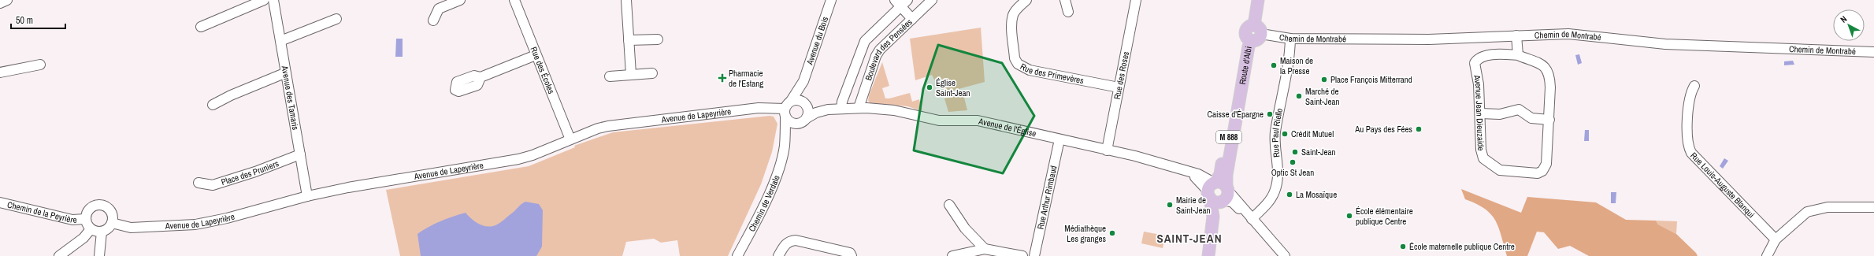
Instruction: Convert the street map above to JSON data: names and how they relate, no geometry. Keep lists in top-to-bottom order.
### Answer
{
  "streets": {
    "main road": ["Route d'Albi", "M 888"],
    "street": [
      "Chemin de Montrabé",
      "Avenue du Bois",
      "Boulevard des Pensées",
      "Rue des Écoles",
      "Rue des Primevères",
      "Rue des Roses",
      "Avenue des Tamaris",
      "Avenue Jean Dieuzaide",
      "Avenue de Lapeyrière",
      "Avenue de l'Église",
      "Rue Paul Riello",
      "Place des Pruniers",
      "Rue Louis-Auguste Blanqui",
      "Rue Arthur Rimbaud",
      "Chemin de Verdale",
      "Chemin de la Peyrière"
    ]
  },
  "crossings": [
    ["Chemin de Montrabé", "Route d'Albi"],
    ["Chemin de Montrabé", "Rue Paul Riello"],
    ["Avenue du Bois", "Avenue de Lapeyrière"],
    ["Avenue du Bois", "Avenue de l'Église"],
    ["Avenue du Bois", "Chemin de Verdale"],
    ["Boulevard des Pensées", "Avenue de l'Église"],
    ["Route d'Albi", "Avenue de l'Église"],
    ["Rue des Écoles", "Avenue de Lapeyrière"],
    ["Rue des Primevères", "Rue des Roses"],
    ["Rue des Roses", "Avenue de l'Église"],
    ["Avenue des Tamaris", "Avenue de Lapeyrière"],
    ["Avenue des Tamaris", "Place des Pruniers"],
    ["Avenue de Lapeyrière", "Avenue de l'Église"],
    ["Avenue de Lapeyrière", "Chemin de Verdale"],
    ["Avenue de Lapeyrière", "Chemin de la Peyrière"],
    ["Avenue de l'Église", "Rue Paul Riello"],
    ["Avenue de l'Église", "Rue Arthur Rimbaud"],
    ["Avenue de l'Église", "Chemin de Verdale"]
  ],
  "districts": ["SAINT-JEAN"],
  "places": {
    "other": [
      "Maison de la Presse",
      "Place François Mitterrand",
      "Église Saint-Jean",
      "Marché de Saint-Jean",
      "Caisse d'Épargne",
      "Au Pays des Fées",
      "Crédit Mutuel",
      "Saint-Jean",
      "Optic St Jean",
      "La Mosaïque",
      "Mairie de Saint-Jean",
      "École élémentaire publique Centre",
      "Médiathèque Les granges",
      "École maternelle publique Centre"
    ],
    "health": ["Pharmacie de l'Estang"]
  },
  "scale_bar": "50 m",
  "north": "top left"
}
